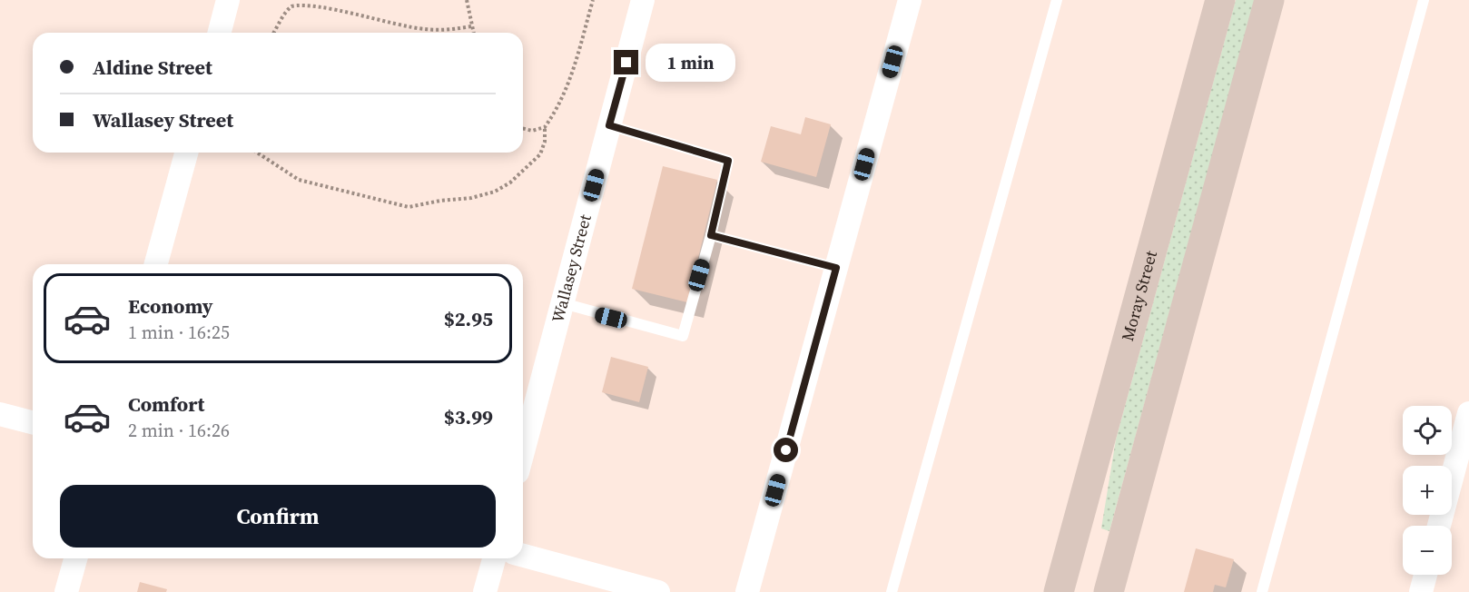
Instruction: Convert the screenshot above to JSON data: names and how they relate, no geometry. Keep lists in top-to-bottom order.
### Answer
{
  "streets": {
    "main road": ["Moray Street"],
    "street": ["Wallasey Street"]
  },
  "page": {
    "banner": ["Aldine Street", "Wallasey Street"],
    "bubble": "1 min",
    "list": [
      {
        "name": "Economy",
        "note": "1 min · 16:25",
        "value": "$2.95"
      },
      {
        "name": "Comfort",
        "note": "2 min · 16:26",
        "value": "$3.99"
      }
    ],
    "map_buttons": ["+", "−"],
    "buttons": "Confirm"
  }
}
